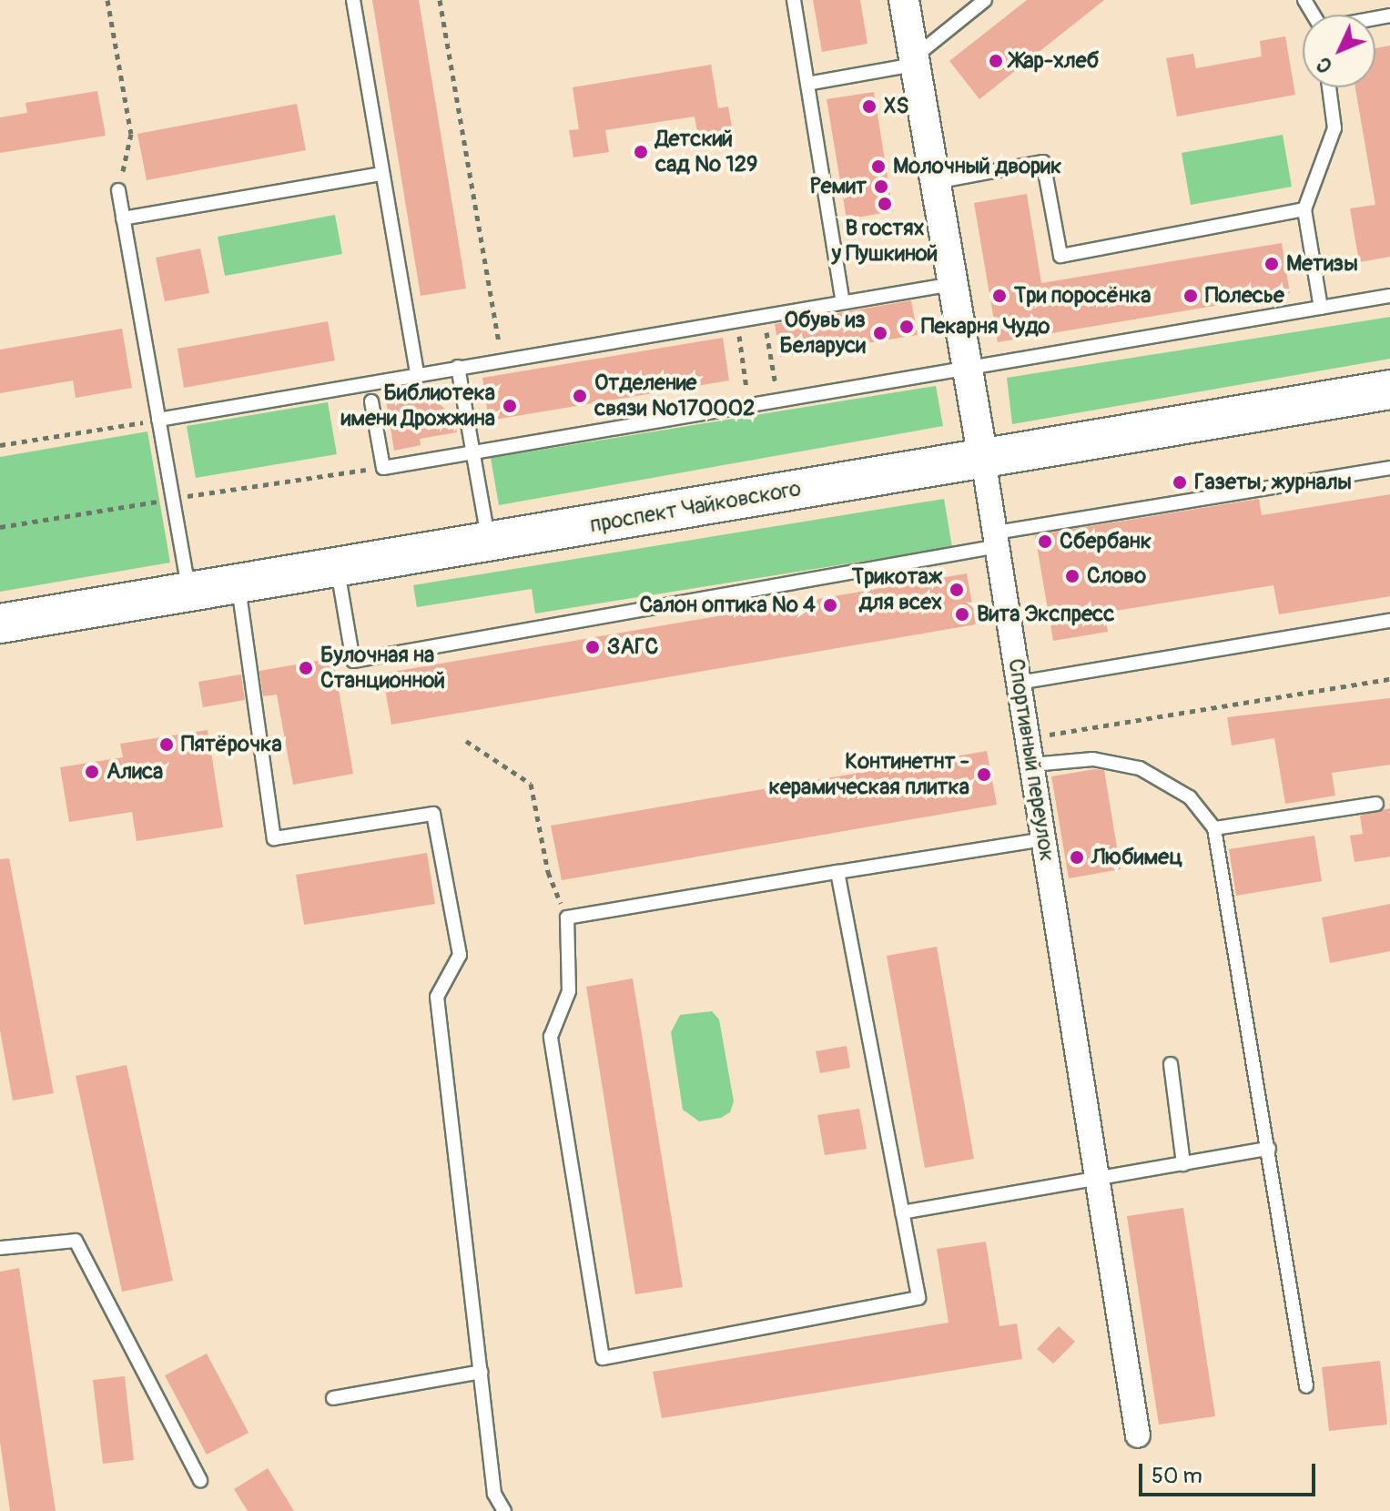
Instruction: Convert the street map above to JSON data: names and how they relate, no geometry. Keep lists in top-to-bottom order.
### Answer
{
  "streets": {
    "main road": ["проспект Чайковского"],
    "street": ["Спортивный переулок"]
  },
  "crossings": [
    ["проспект Чайковского", "Спортивный переулок"]
  ],
  "places": [
    "Жар-хлеб",
    "XS",
    "Детский сад № 129",
    "Молочный дворик",
    "Ремит",
    "В гостях у Пушкиной",
    "Метизы",
    "Три поросёнка",
    "Полесье",
    "Пекарня Чудо",
    "Обувь из Беларуси",
    "Отделение связи №170002",
    "Библиотека имени Дрожжина",
    "Газеты, журналы",
    "Сбербанк",
    "Слово",
    "Трикотаж для всех",
    "Салон оптика № 4",
    "Вита Экспресс",
    "ЗАГС",
    "Булочная на Станционной",
    "Пятёрочка",
    "Алиса",
    "Континетнт - керамическая плитка",
    "Любимец"
  ],
  "scale_bar": "50 m",
  "north": "bottom left"
}
